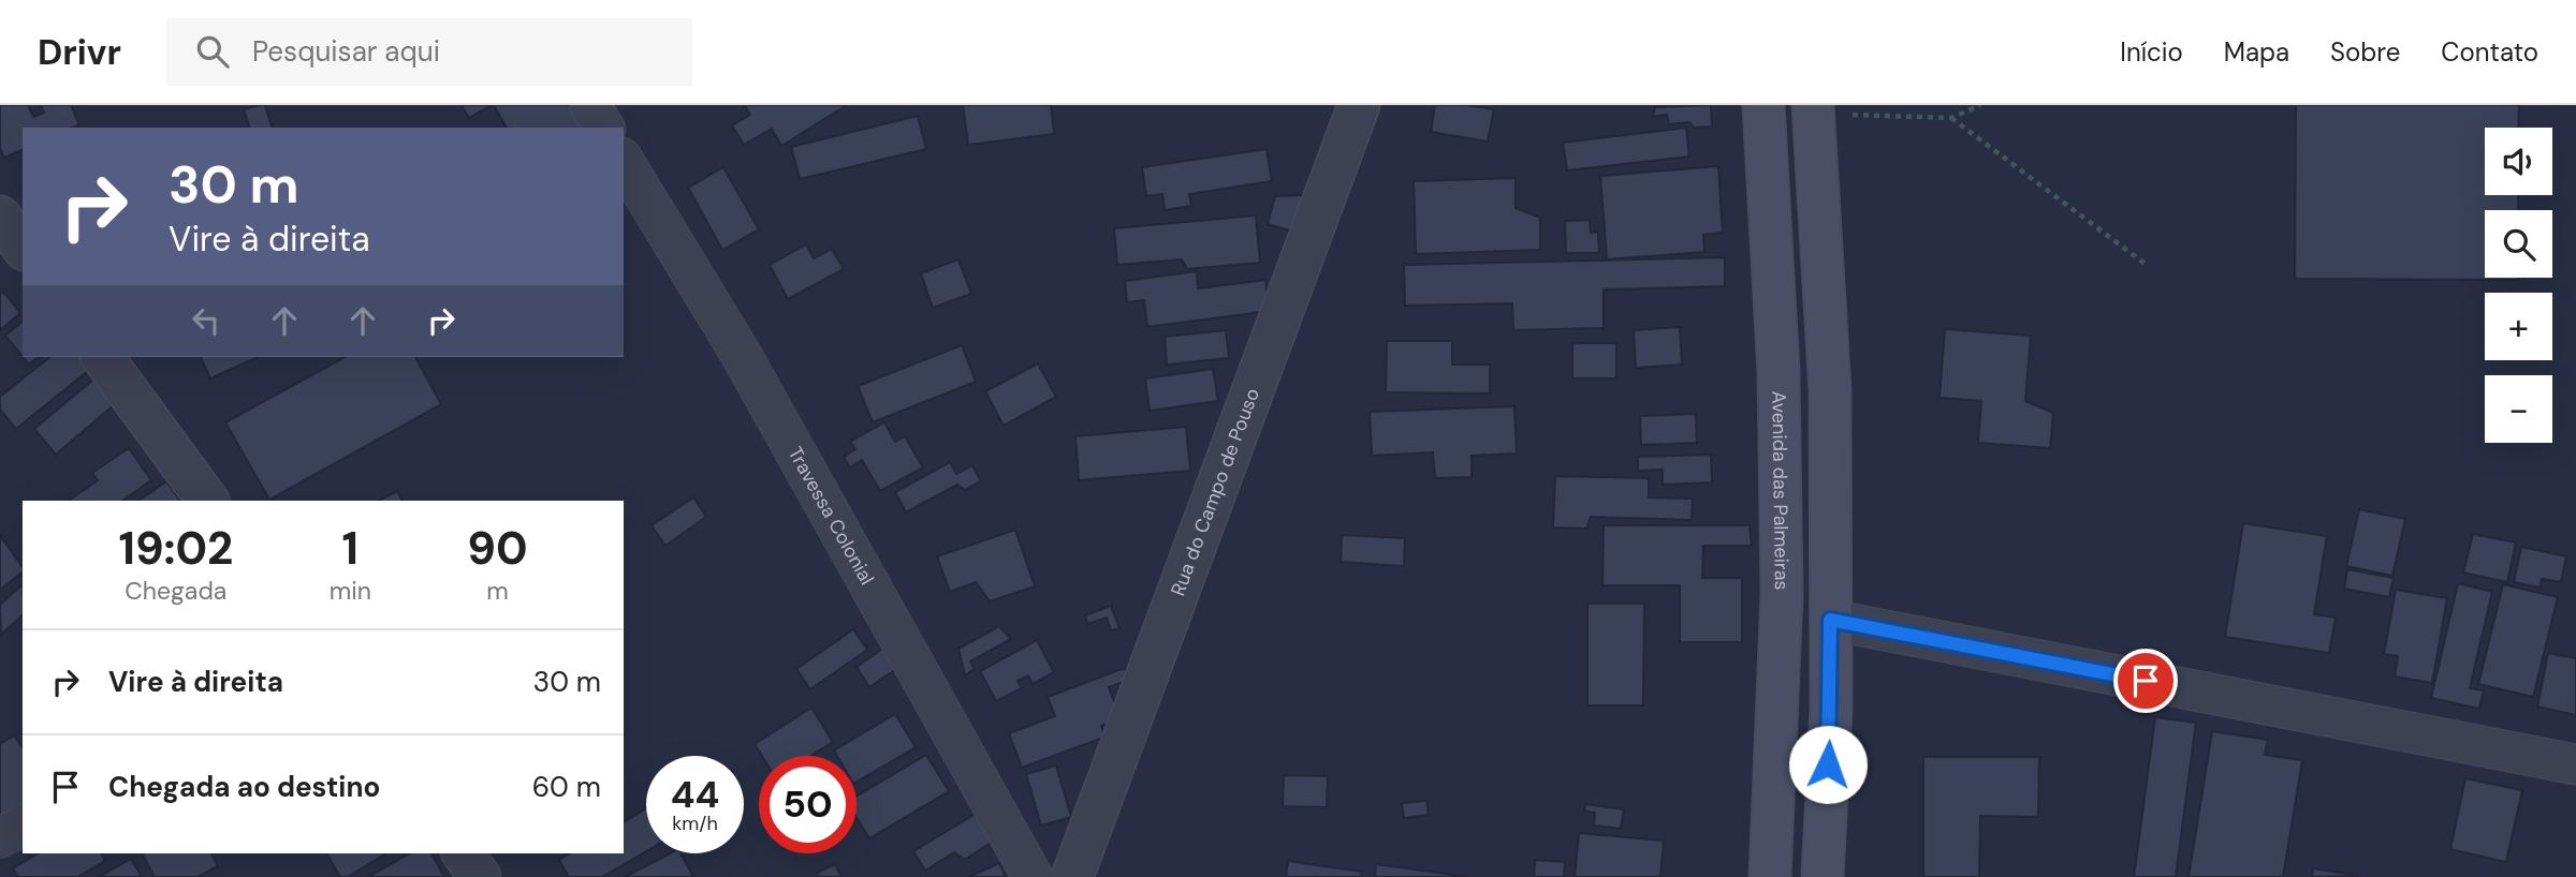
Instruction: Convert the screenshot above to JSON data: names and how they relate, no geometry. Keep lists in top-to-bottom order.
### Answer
{
  "streets": {
    "main road": ["Avenida das Palmeiras"],
    "street": ["Rua do Campo de Pouso", "Travessa Colonial"]
  },
  "page": {
    "header": "Drivr",
    "search": "Pesquisar aqui",
    "nav": [
      "Início",
      "Mapa",
      "Sobre",
      "Contato"
    ],
    "map_buttons": ["+", "−"],
    "turn": ["30 m", "Vire à direita"],
    "eta": [
      "19:02",
      "Chegada",
      "1",
      "min",
      "90",
      "m"
    ],
    "list": [
      {
        "name": "Vire à direita",
        "value": "30 m"
      },
      {
        "name": "Chegada ao destino",
        "value": "60 m"
      }
    ],
    "speed": "44 km/h",
    "limit": "50"
  }
}
